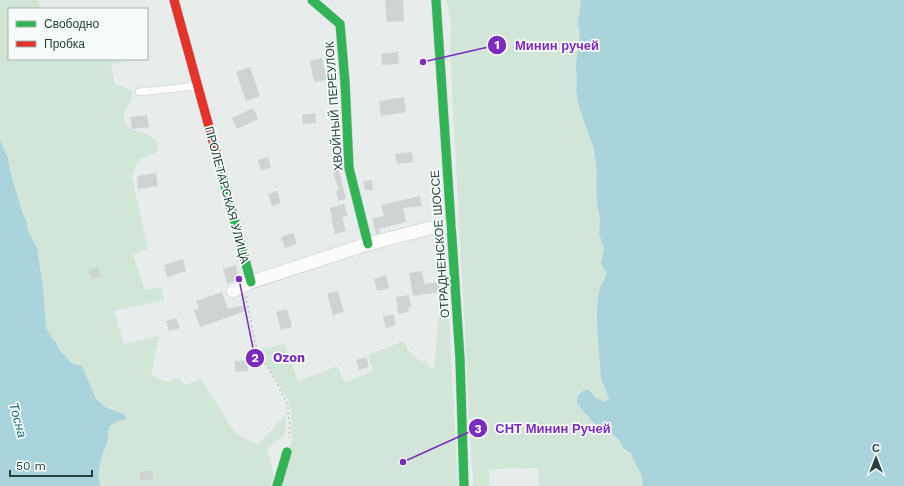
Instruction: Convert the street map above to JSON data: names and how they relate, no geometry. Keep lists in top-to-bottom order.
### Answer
{
  "streets": {
    "street": ["ХВОЙНЫЙ ПЕРЕУЛОК", "ПРОЛЕТАРСКАЯ УЛИЦА", "ОТРАДНЕНСКОЕ ШОССЕ"]
  },
  "water": ["Тосна"],
  "places": ["Минин ручей", "Ozon", "СНТ Минин Ручей"],
  "legend": ["Свободно", "Пробка"],
  "scale_bar": "50 m",
  "north": "top"
}
